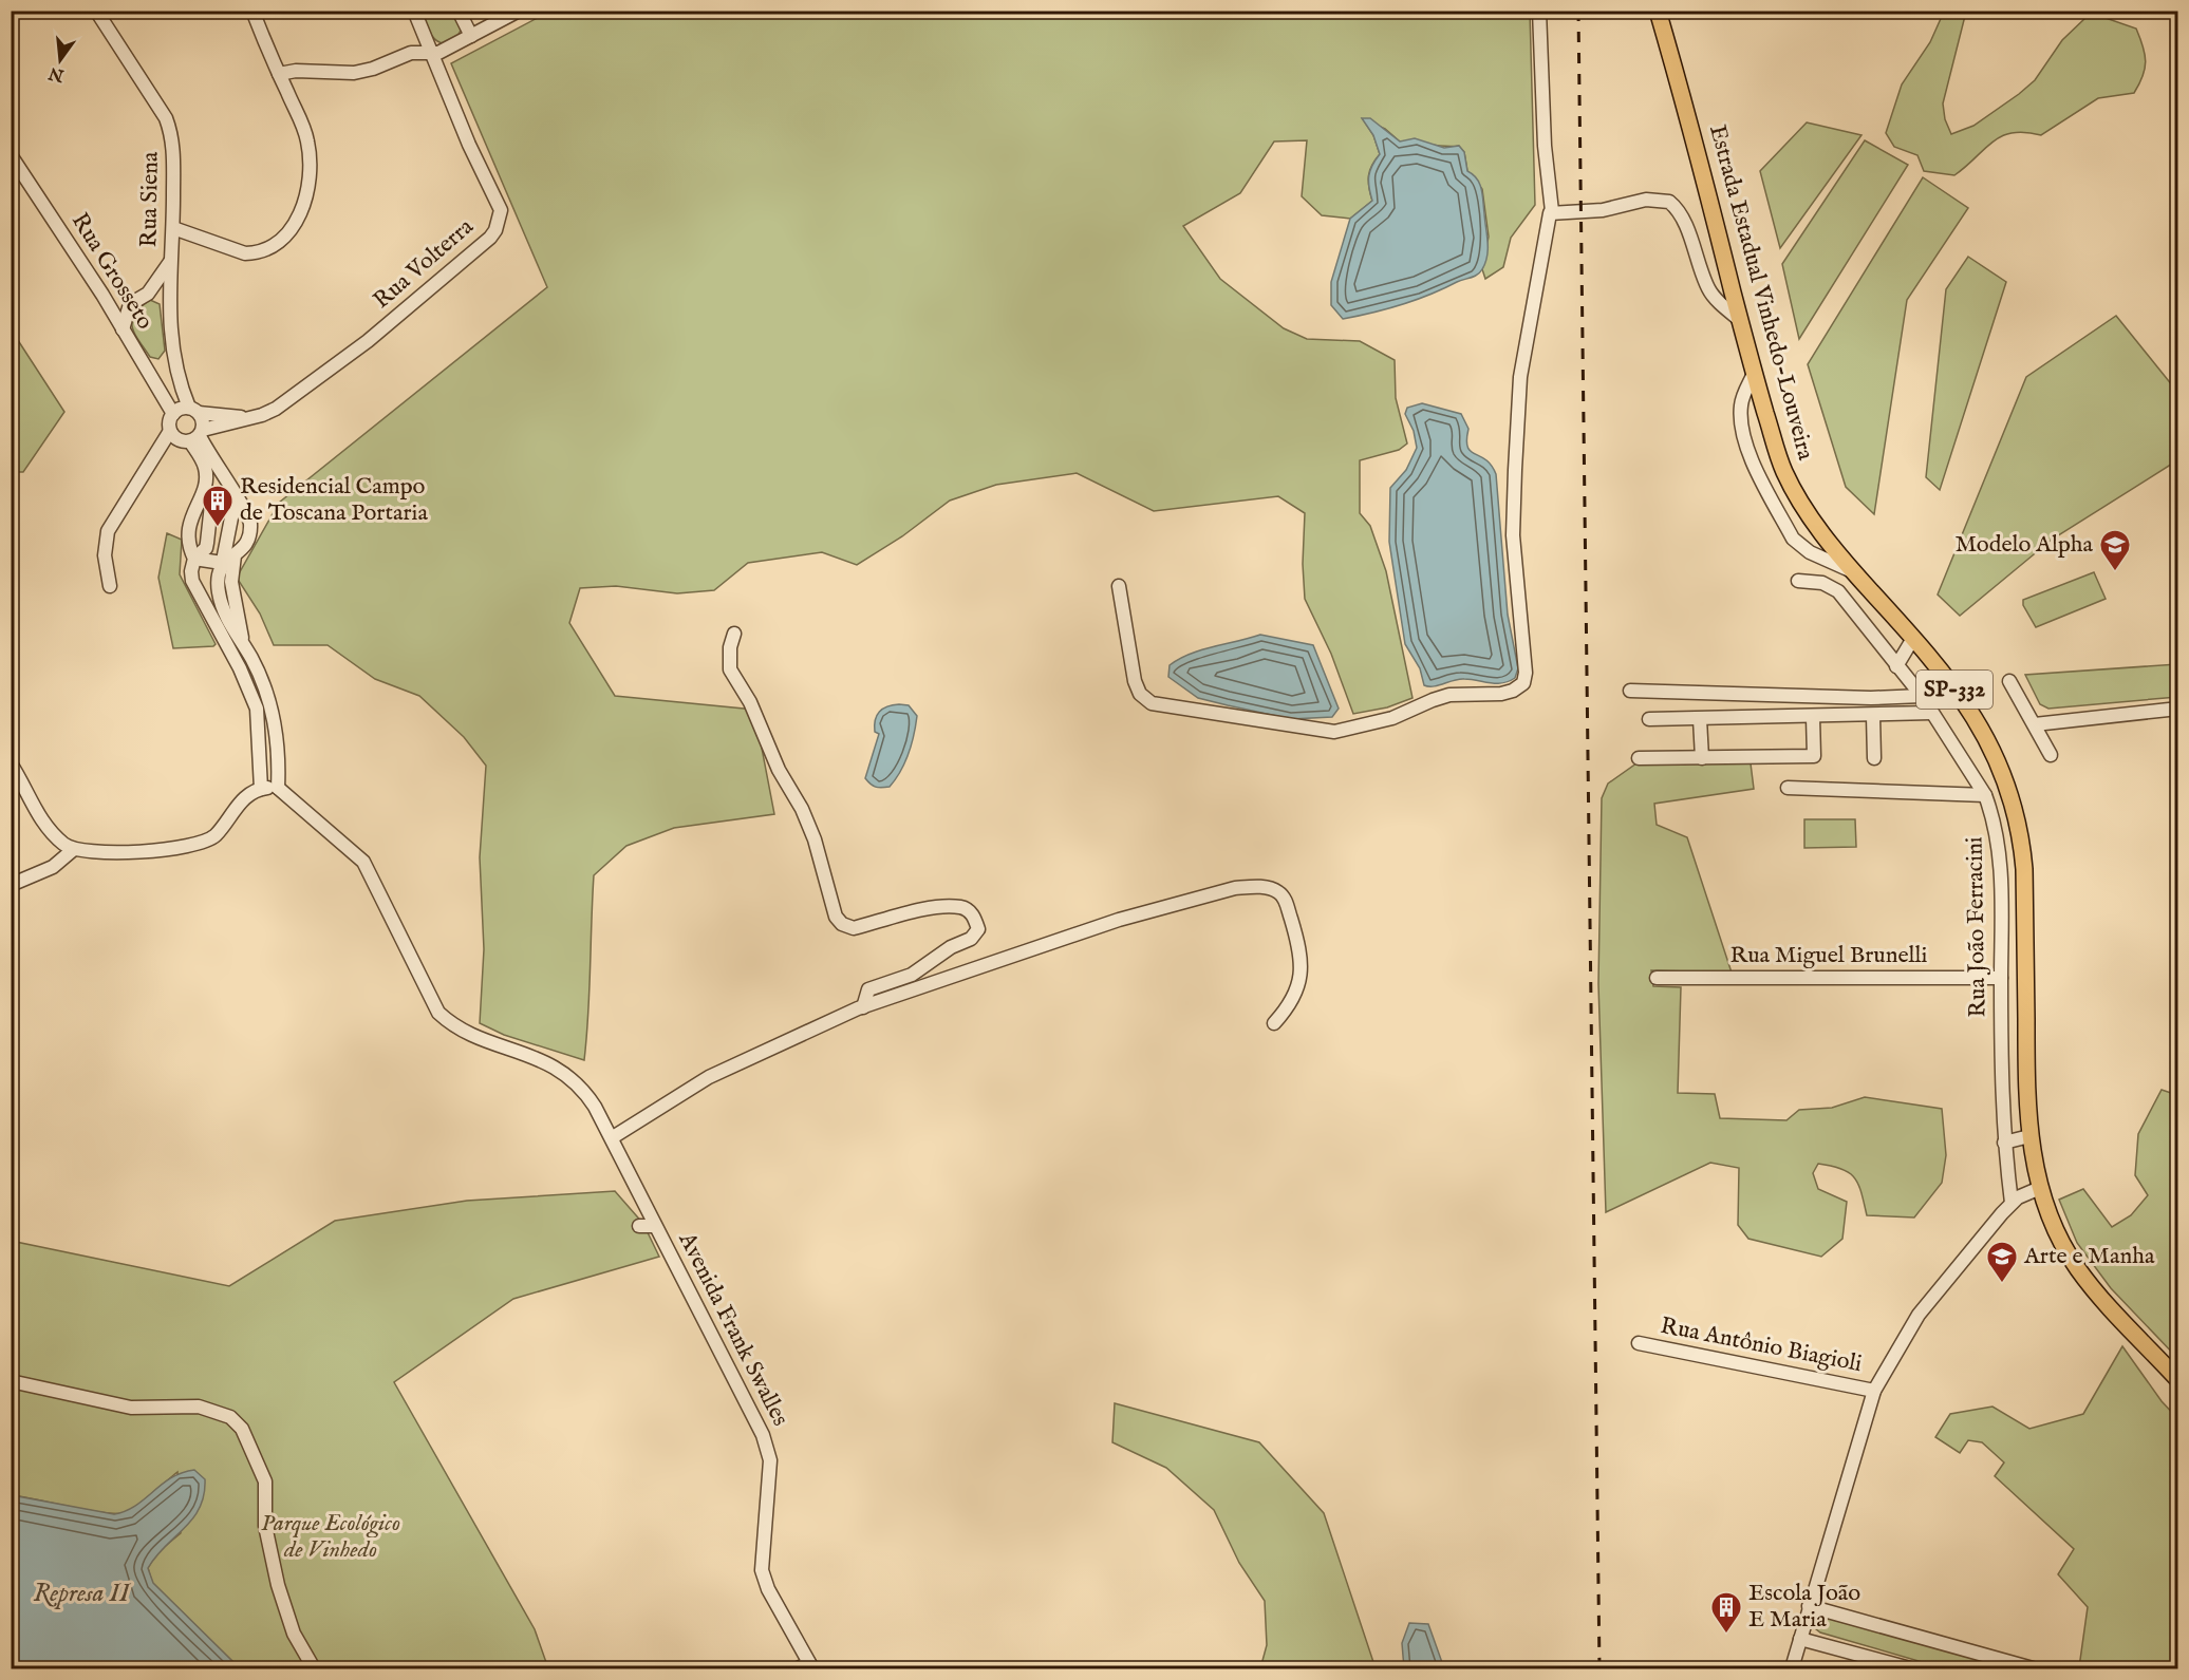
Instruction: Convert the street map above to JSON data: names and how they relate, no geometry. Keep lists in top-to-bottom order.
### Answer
{
  "streets": {
    "main road": ["Estrada Estadual Vinhedo-Louveira", "SP-332"],
    "street": [
      "Rua Siena",
      "Rua Volterra",
      "Rua Grosseto",
      "Rua João Ferracini",
      "Rua Miguel Brunelli",
      "Avenida Frank Swalles",
      "Rua Antônio Biagioli"
    ]
  },
  "crossings": [
    ["Rua Siena", "Rua Volterra"],
    ["Rua João Ferracini", "Rua Miguel Brunelli"]
  ],
  "water": ["Represa II"],
  "parks": ["Parque Ecológico de Vinhedo"],
  "places": {
    "building": ["Residencial Campo de Toscana Portaria", "Escola João E Maria"],
    "school or university": ["Modelo Alpha", "Arte e Manha"]
  },
  "north": "bottom"
}
